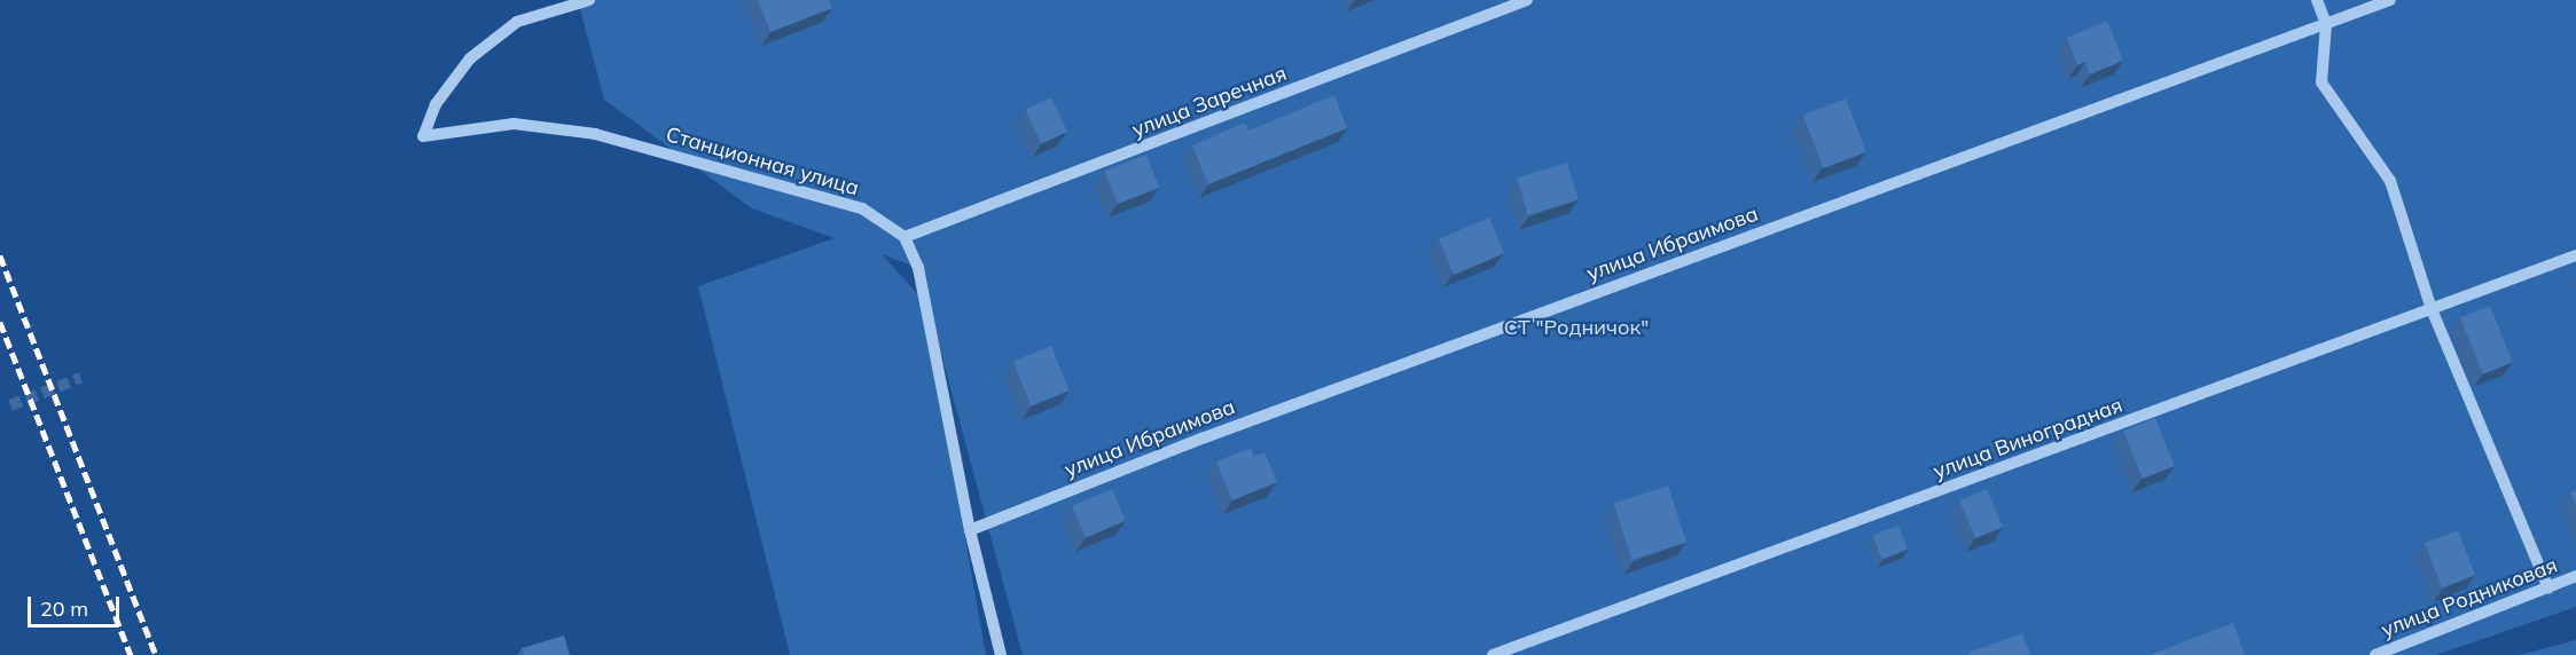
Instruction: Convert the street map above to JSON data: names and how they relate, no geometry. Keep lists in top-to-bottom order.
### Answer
{
  "streets": {
    "street": [
      "улица Заречная",
      "Станционная улица",
      "улица Ибраимова",
      "улица Виноградная",
      "улица Родниковая"
    ]
  },
  "crossings": [
    ["улица Заречная", "Станционная улица"]
  ],
  "parks": ["СТ \"Родничок\""],
  "scale_bar": "20 m"
}
